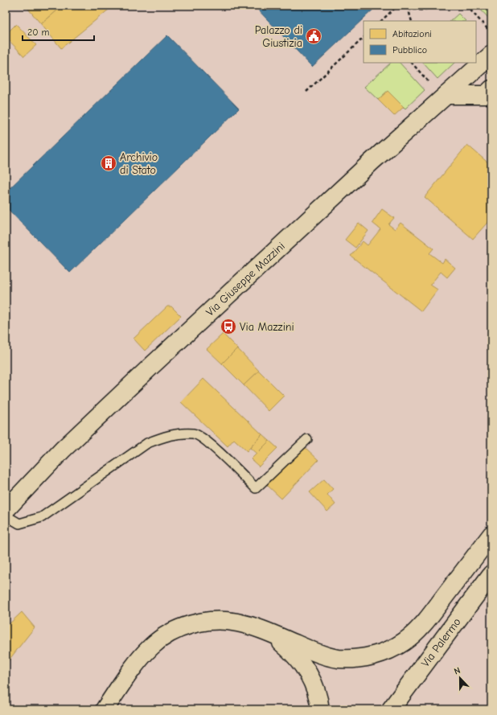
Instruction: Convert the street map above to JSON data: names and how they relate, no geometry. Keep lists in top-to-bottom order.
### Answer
{
  "streets": {
    "main road": ["Via Giuseppe Mazzini", "Via Palermo"]
  },
  "places": {
    "public building": ["Palazzo di Giustizia"],
    "building": ["Archivio di Stato"],
    "bus stop": ["Via Mazzini"]
  },
  "legend": ["Abitazioni", "Pubblico"],
  "scale_bar": "20 m",
  "north": "top"
}
